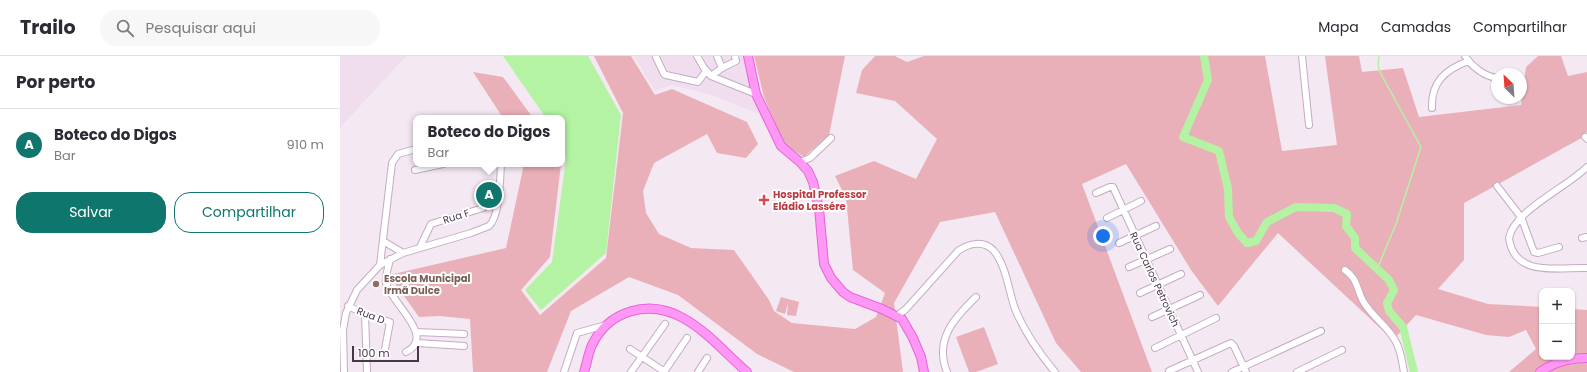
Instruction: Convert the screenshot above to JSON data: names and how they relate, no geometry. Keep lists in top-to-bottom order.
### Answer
{
  "streets": {
    "street": ["Rua F", "Rua Carlos Petrovich", "Rua D"]
  },
  "places": {
    "health": ["Hospital Professor Eládio Lassére"],
    "other": ["Escola Municipal Irmã Dulce"]
  },
  "scale_bar": "100 m",
  "north": "top left",
  "page": {
    "header": "Trailo",
    "search": "Pesquisar aqui",
    "nav": ["Mapa", "Camadas", "Compartilhar"],
    "heading": "Por perto",
    "list": [
      {
        "mark": "A",
        "name": "Boteco do Digos",
        "note": "Bar",
        "value": "910 m"
      }
    ],
    "popup": ["Boteco do Digos", "Bar"],
    "buttons": ["Salvar", "Compartilhar"],
    "pins": "A",
    "map_buttons": ["+", "−"],
    "scale": "100 m"
  }
}
